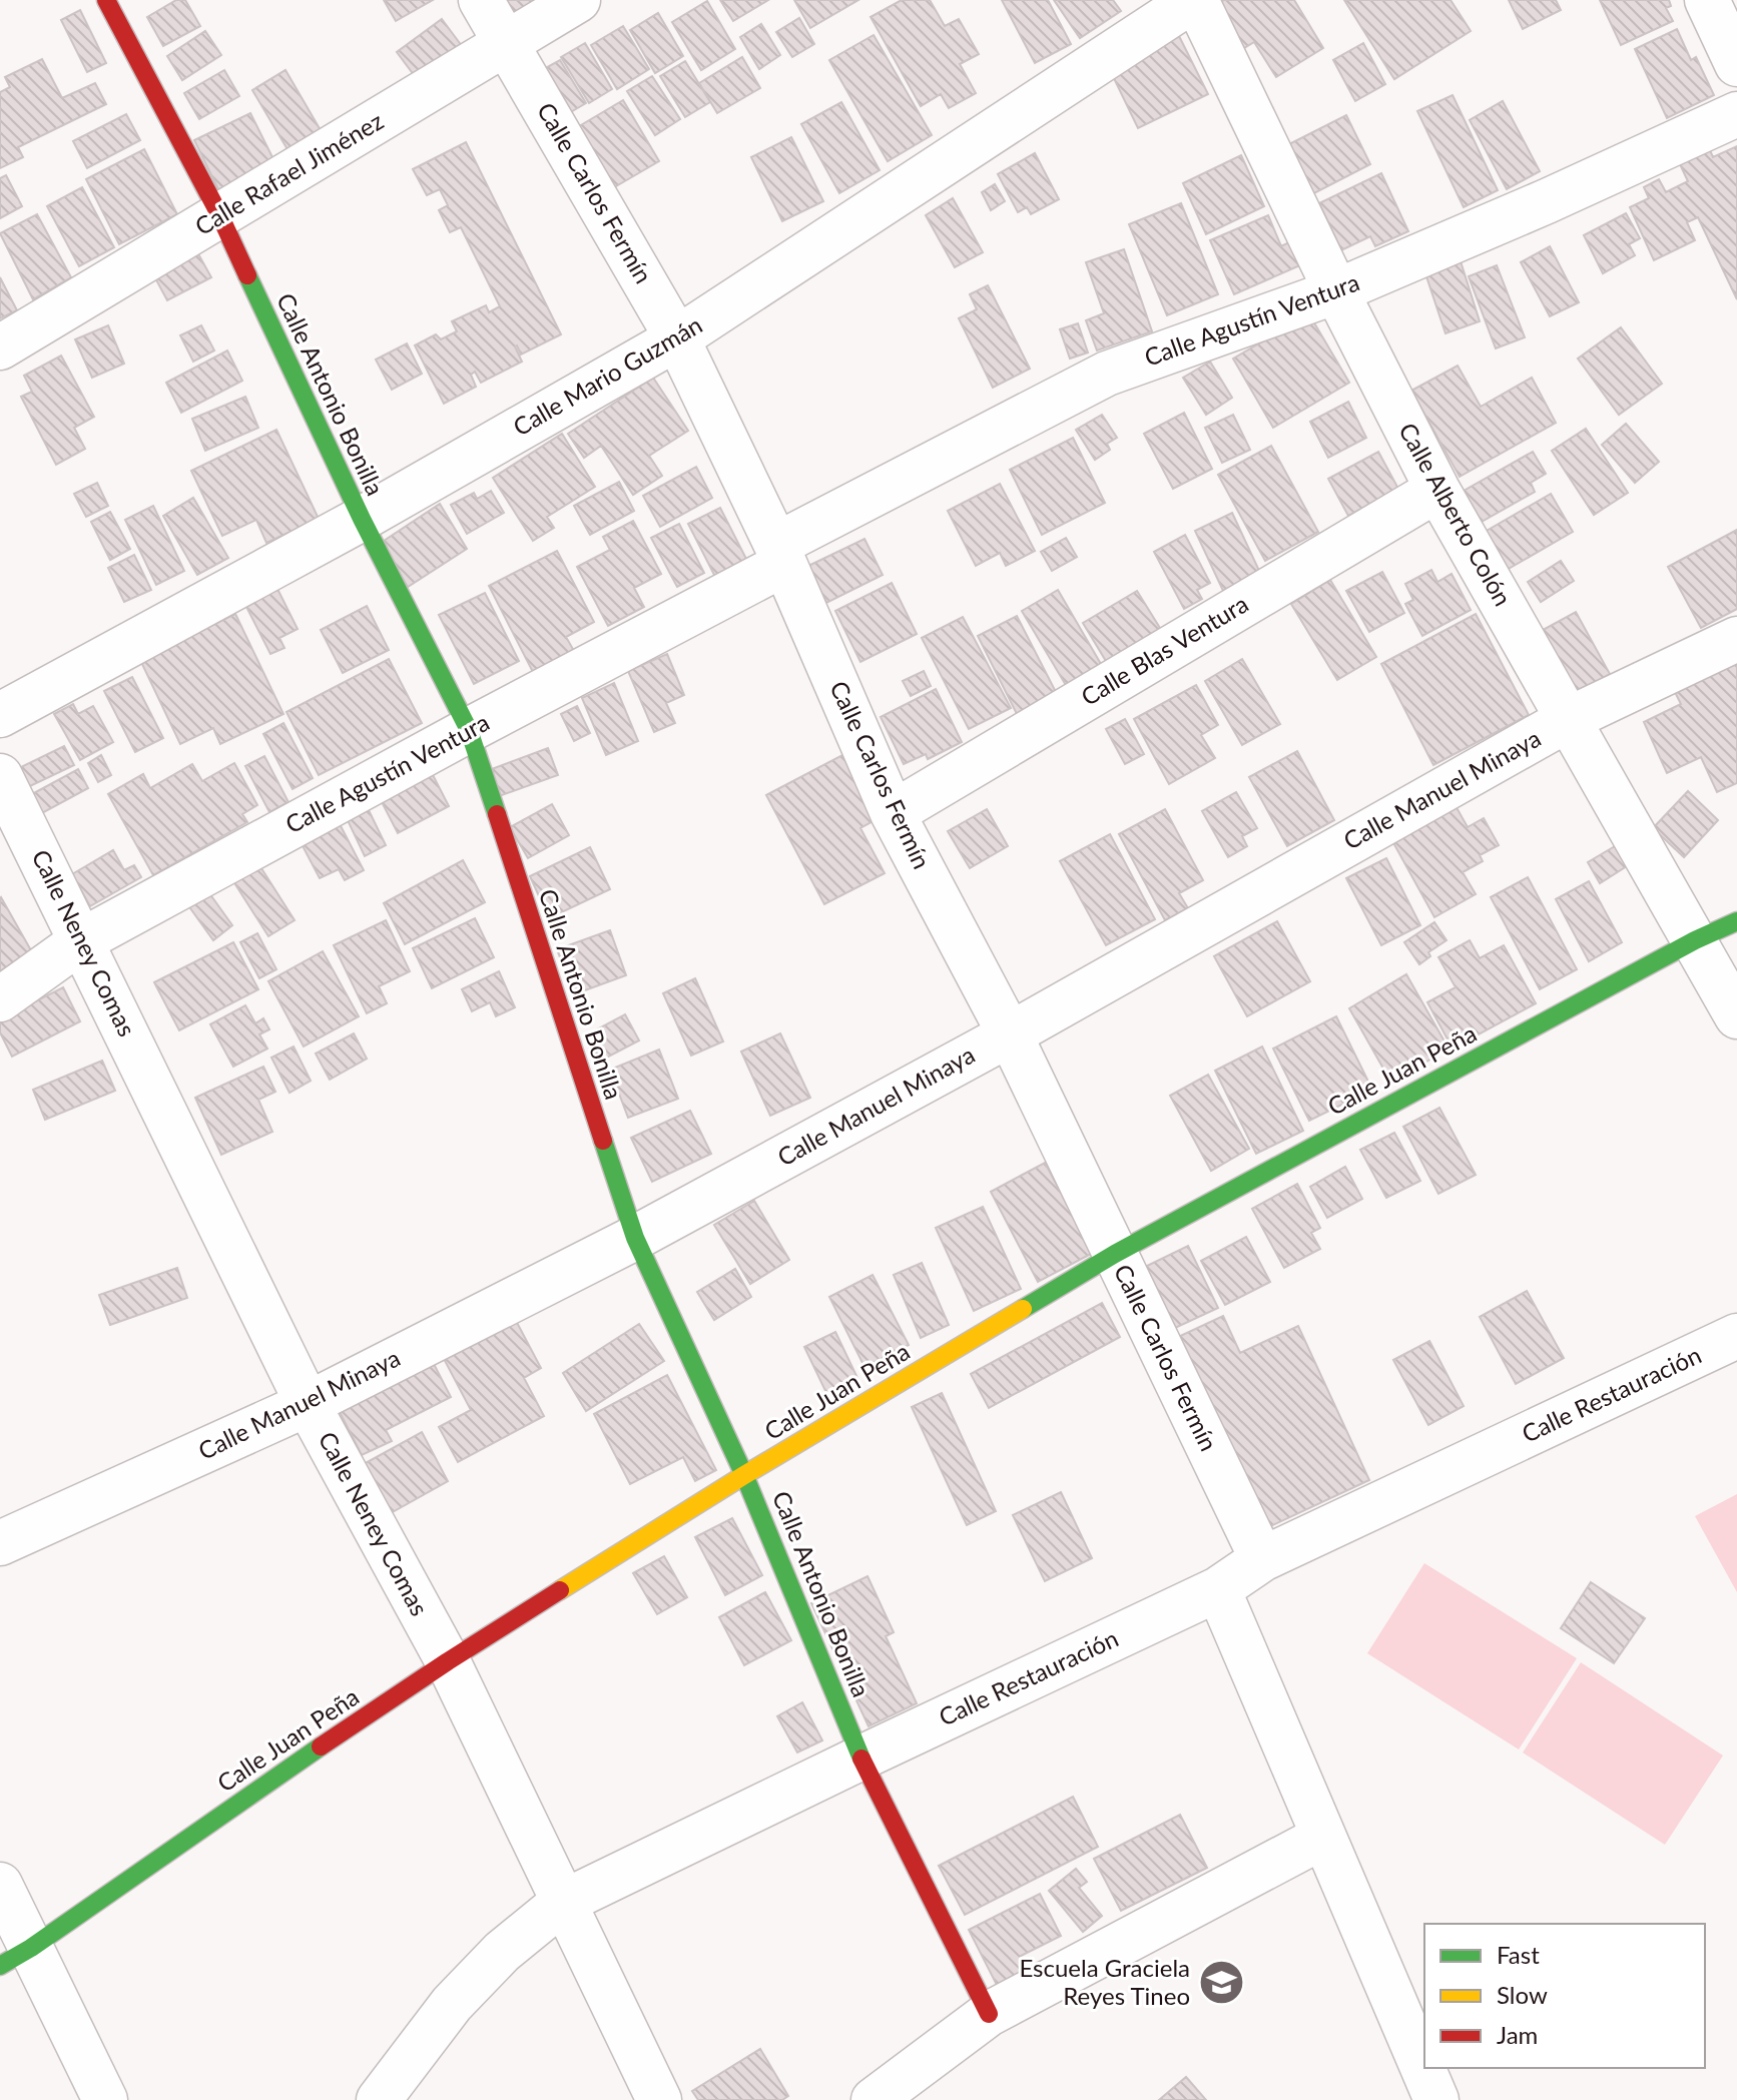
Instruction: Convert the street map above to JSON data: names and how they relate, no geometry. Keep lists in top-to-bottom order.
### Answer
{
  "streets": {
    "street": [
      "Calle Rafael Jiménez",
      "Calle Carlos Fermín",
      "Calle Agustín Ventura",
      "Calle Mario Guzmán",
      "Calle Antonio Bonilla",
      "Calle Alberto Colón",
      "Calle Blas Ventura",
      "Calle Manuel Minaya",
      "Calle Neney Comas",
      "Calle Juan Peña",
      "Calle Restauración"
    ]
  },
  "crossings": [
    ["Calle Rafael Jiménez", "Calle Carlos Fermín"],
    ["Calle Rafael Jiménez", "Calle Antonio Bonilla"],
    ["Calle Carlos Fermín", "Calle Agustín Ventura"],
    ["Calle Carlos Fermín", "Calle Mario Guzmán"],
    ["Calle Carlos Fermín", "Calle Blas Ventura"],
    ["Calle Carlos Fermín", "Calle Manuel Minaya"],
    ["Calle Carlos Fermín", "Calle Juan Peña"],
    ["Calle Carlos Fermín", "Calle Restauración"],
    ["Calle Agustín Ventura", "Calle Antonio Bonilla"],
    ["Calle Agustín Ventura", "Calle Alberto Colón"],
    ["Calle Agustín Ventura", "Calle Neney Comas"],
    ["Calle Mario Guzmán", "Calle Antonio Bonilla"],
    ["Calle Mario Guzmán", "Calle Alberto Colón"],
    ["Calle Antonio Bonilla", "Calle Manuel Minaya"],
    ["Calle Antonio Bonilla", "Calle Juan Peña"],
    ["Calle Antonio Bonilla", "Calle Restauración"],
    ["Calle Alberto Colón", "Calle Blas Ventura"],
    ["Calle Alberto Colón", "Calle Manuel Minaya"],
    ["Calle Alberto Colón", "Calle Juan Peña"],
    ["Calle Manuel Minaya", "Calle Neney Comas"],
    ["Calle Neney Comas", "Calle Juan Peña"],
    ["Calle Neney Comas", "Calle Restauración"]
  ],
  "places": {
    "school or university": ["Escuela Graciela Reyes Tineo"]
  },
  "legend": ["Fast", "Slow", "Jam"]
}
